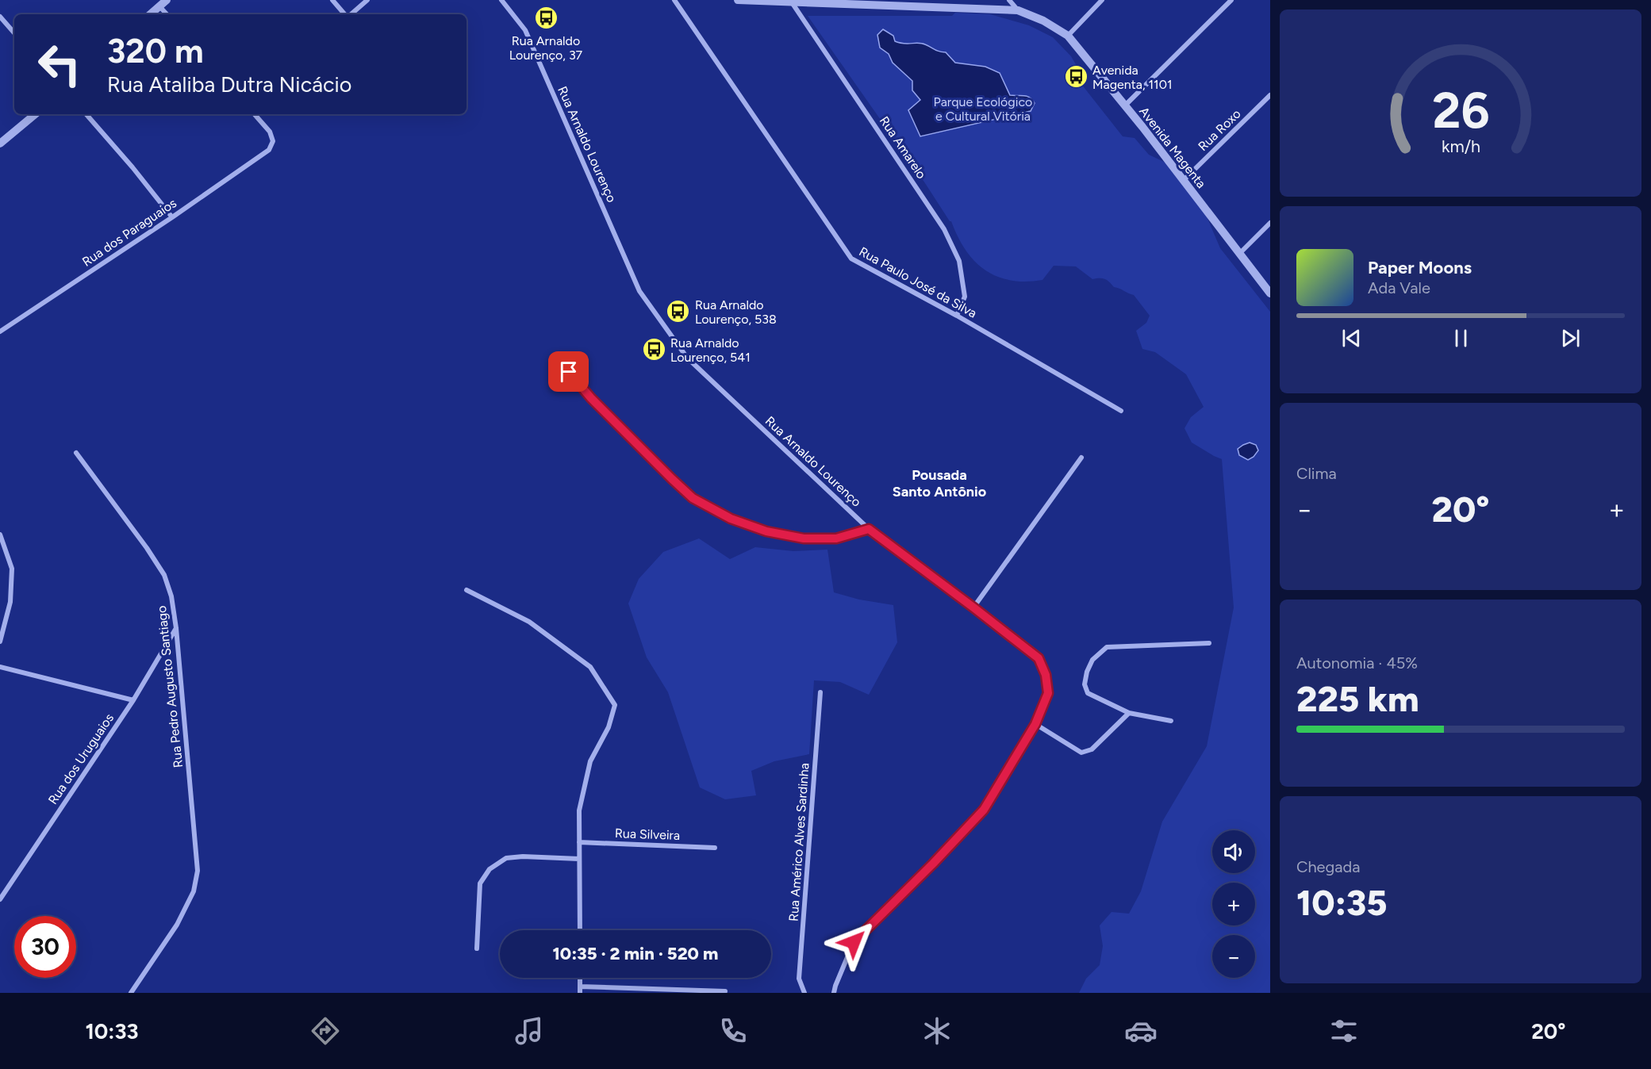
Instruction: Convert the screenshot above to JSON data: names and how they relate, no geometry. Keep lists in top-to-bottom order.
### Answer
{
  "streets": {
    "street": [
      "Rua Roxo",
      "Rua Arnaldo Lourenço",
      "Rua Amarelo",
      "Avenida Magenta",
      "Rua dos Paraguaios",
      "Rua Paulo José da Silva",
      "Rua Pedro Augusto Santiago",
      "Rua dos Uruguaios",
      "Rua Silveira",
      "Rua Américo Alves Sardinha"
    ]
  },
  "crossings": [
    ["Rua Roxo", "Avenida Magenta"],
    ["Rua Amarelo", "Avenida Magenta"],
    ["Rua Amarelo", "Rua Paulo José da Silva"],
    ["Rua Pedro Augusto Santiago", "Rua dos Uruguaios"]
  ],
  "districts": ["Pousada Santo Antônio"],
  "parks": ["Parque Ecológico e Cultural Vitória"],
  "places": {
    "bus stop": [
      "Rua Arnaldo Lourenço, 37",
      "Avenida Magenta, 1101",
      "Rua Arnaldo Lourenço, 538",
      "Rua Arnaldo Lourenço, 541"
    ]
  },
  "page": {
    "turn": ["320 m", "Rua Ataliba Dutra Nicácio"],
    "song": ["Paper Moons", "Ada Vale"],
    "tile": [
      "Clima",
      ["Autonomia · 45%", "225 km"],
      ["Chegada", "10:35"]
    ],
    "heat": ["−", "20°", "+"],
    "map_buttons": ["+", "−"],
    "limit": "30",
    "trip": "10:35 · 2 min · 520 m",
    "tabs": ["10:33", "20°"],
    "gauge": ["26", "km/h"]
  }
}
